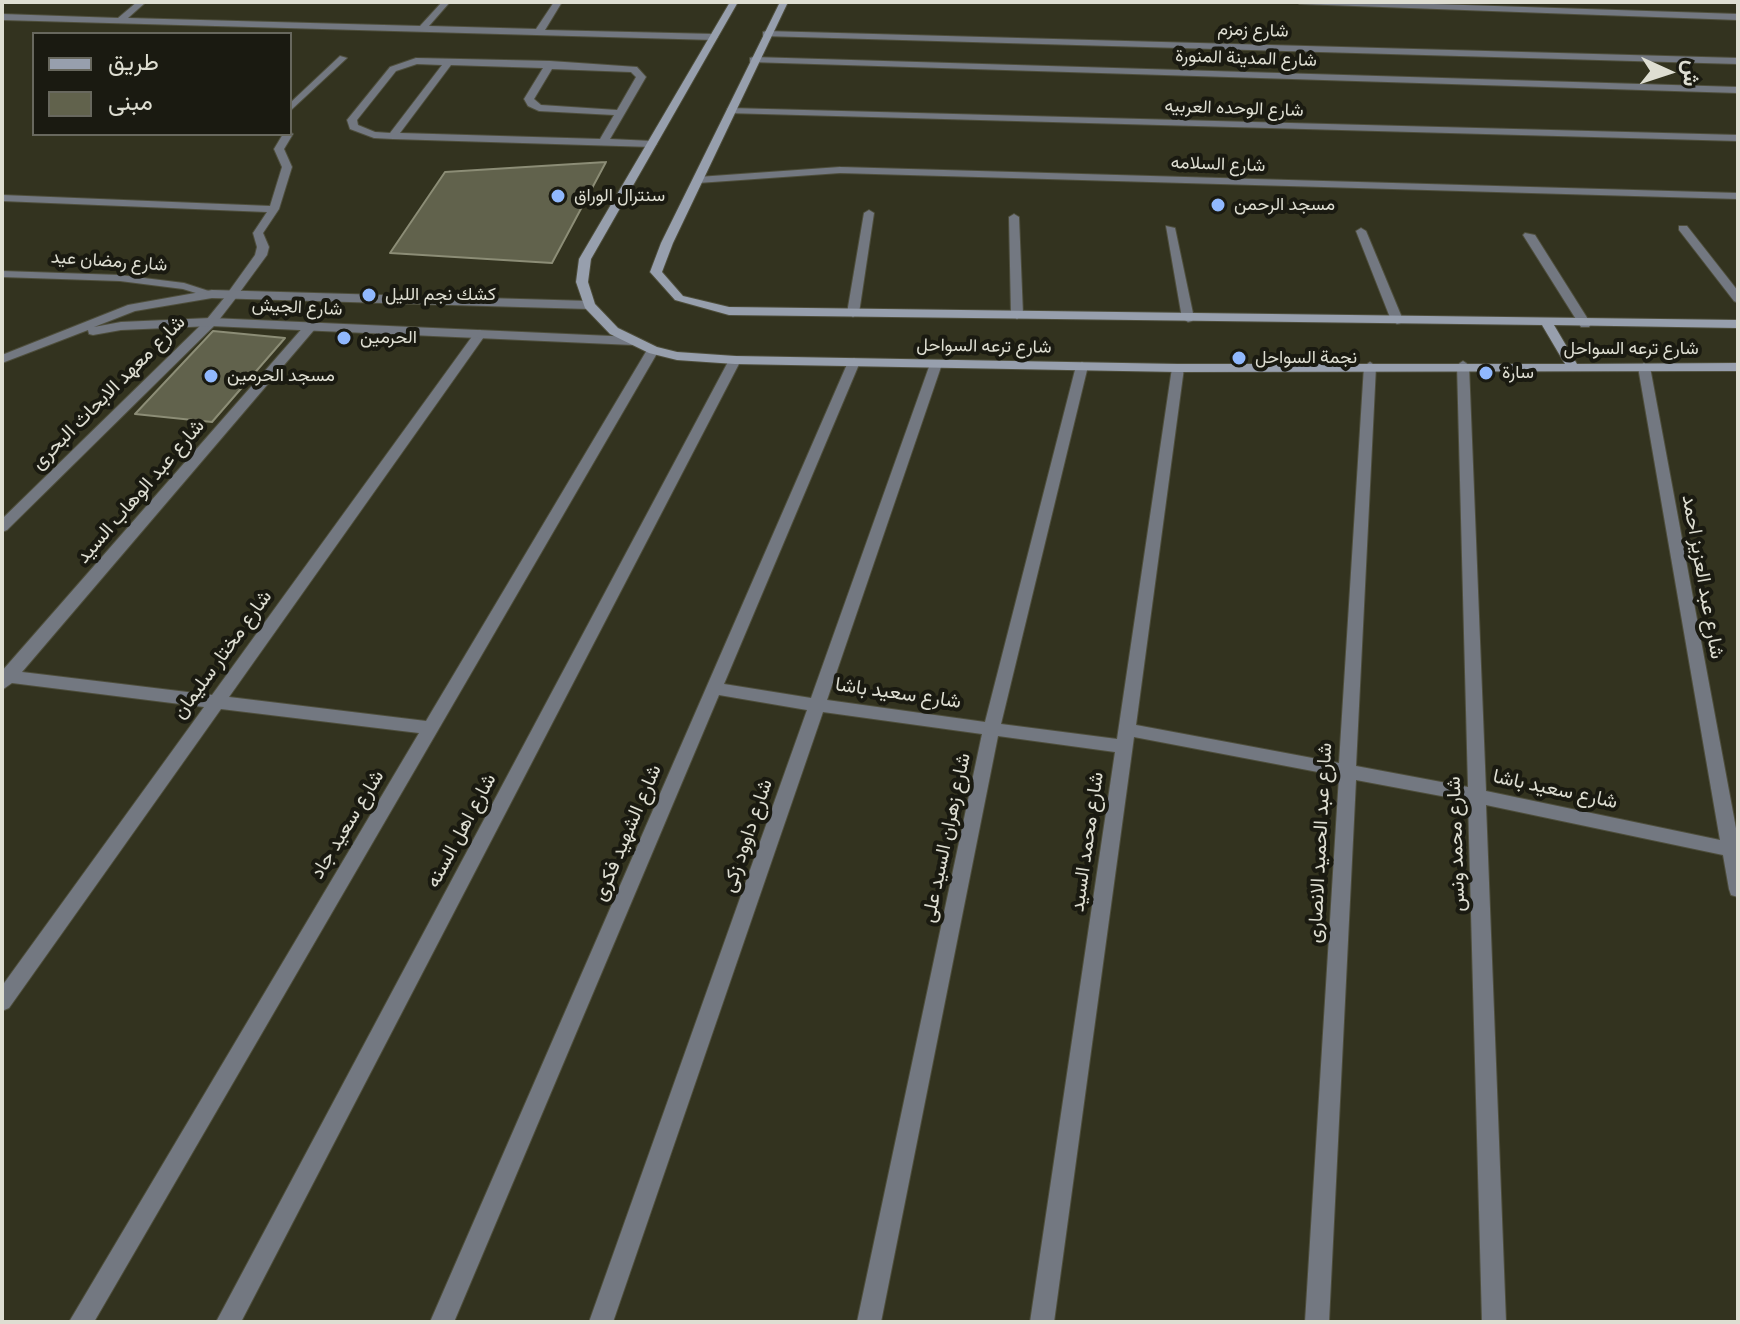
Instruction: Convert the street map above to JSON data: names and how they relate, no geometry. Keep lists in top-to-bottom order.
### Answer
{
  "streets": {
    "main road": ["شارع ترعه السواحل"],
    "street": [
      "شارع زمزم",
      "شارع المدينة المنورة",
      "شارع الوحده العربيه",
      "شارع السلامه",
      "شارع رمضان عيد",
      "شارع الجيش",
      "شارع معهد الابحاث البحرى",
      "شارع عبد الوهاب السيد",
      "شارع عبد العزيز احمد",
      "شارع مختار سليمان",
      "شارع سعيد باشا",
      "شارع سعيد جاد",
      "شارع اهل السنه",
      "شارع الشهيد فكرى",
      "شارع داوود زكى",
      "شارع زهران السيد على",
      "شارع محمد السيد",
      "شارع عبد الحميد الانصارى",
      "شارع محمد ونس"
    ]
  },
  "crossings": [
    ["شارع زمزم", "شارع ترعه السواحل"],
    ["شارع المدينة المنورة", "شارع ترعه السواحل"],
    ["شارع الوحده العربيه", "شارع ترعه السواحل"],
    ["شارع السلامه", "شارع ترعه السواحل"],
    ["شارع رمضان عيد", "شارع الجيش"],
    ["شارع الجيش", "شارع ترعه السواحل"],
    ["شارع الجيش", "شارع معهد الابحاث البحرى"],
    ["شارع الجيش", "شارع عبد الوهاب السيد"],
    ["شارع الجيش", "شارع مختار سليمان"],
    ["شارع ترعه السواحل", "شارع عبد العزيز احمد"],
    ["شارع ترعه السواحل", "شارع سعيد جاد"],
    ["شارع ترعه السواحل", "شارع اهل السنه"],
    ["شارع ترعه السواحل", "شارع الشهيد فكرى"],
    ["شارع ترعه السواحل", "شارع داوود زكى"],
    ["شارع ترعه السواحل", "شارع زهران السيد على"],
    ["شارع ترعه السواحل", "شارع محمد السيد"],
    ["شارع ترعه السواحل", "شارع عبد الحميد الانصارى"],
    ["شارع ترعه السواحل", "شارع محمد ونس"],
    ["شارع عبد العزيز احمد", "شارع سعيد باشا"],
    ["شارع سعيد باشا", "شارع الشهيد فكرى"],
    ["شارع سعيد باشا", "شارع داوود زكى"],
    ["شارع سعيد باشا", "شارع زهران السيد على"],
    ["شارع سعيد باشا", "شارع محمد السيد"],
    ["شارع سعيد باشا", "شارع عبد الحميد الانصارى"],
    ["شارع سعيد باشا", "شارع محمد ونس"]
  ],
  "places": [
    "سنترال الوراق",
    "مسجد الرحمن",
    "كشك نجم الليل",
    "الحرمين",
    "نجمة السواحل",
    "سارة",
    "مسجد الحرمين"
  ],
  "legend": ["طريق", "مبنى"],
  "north": "right"
}
